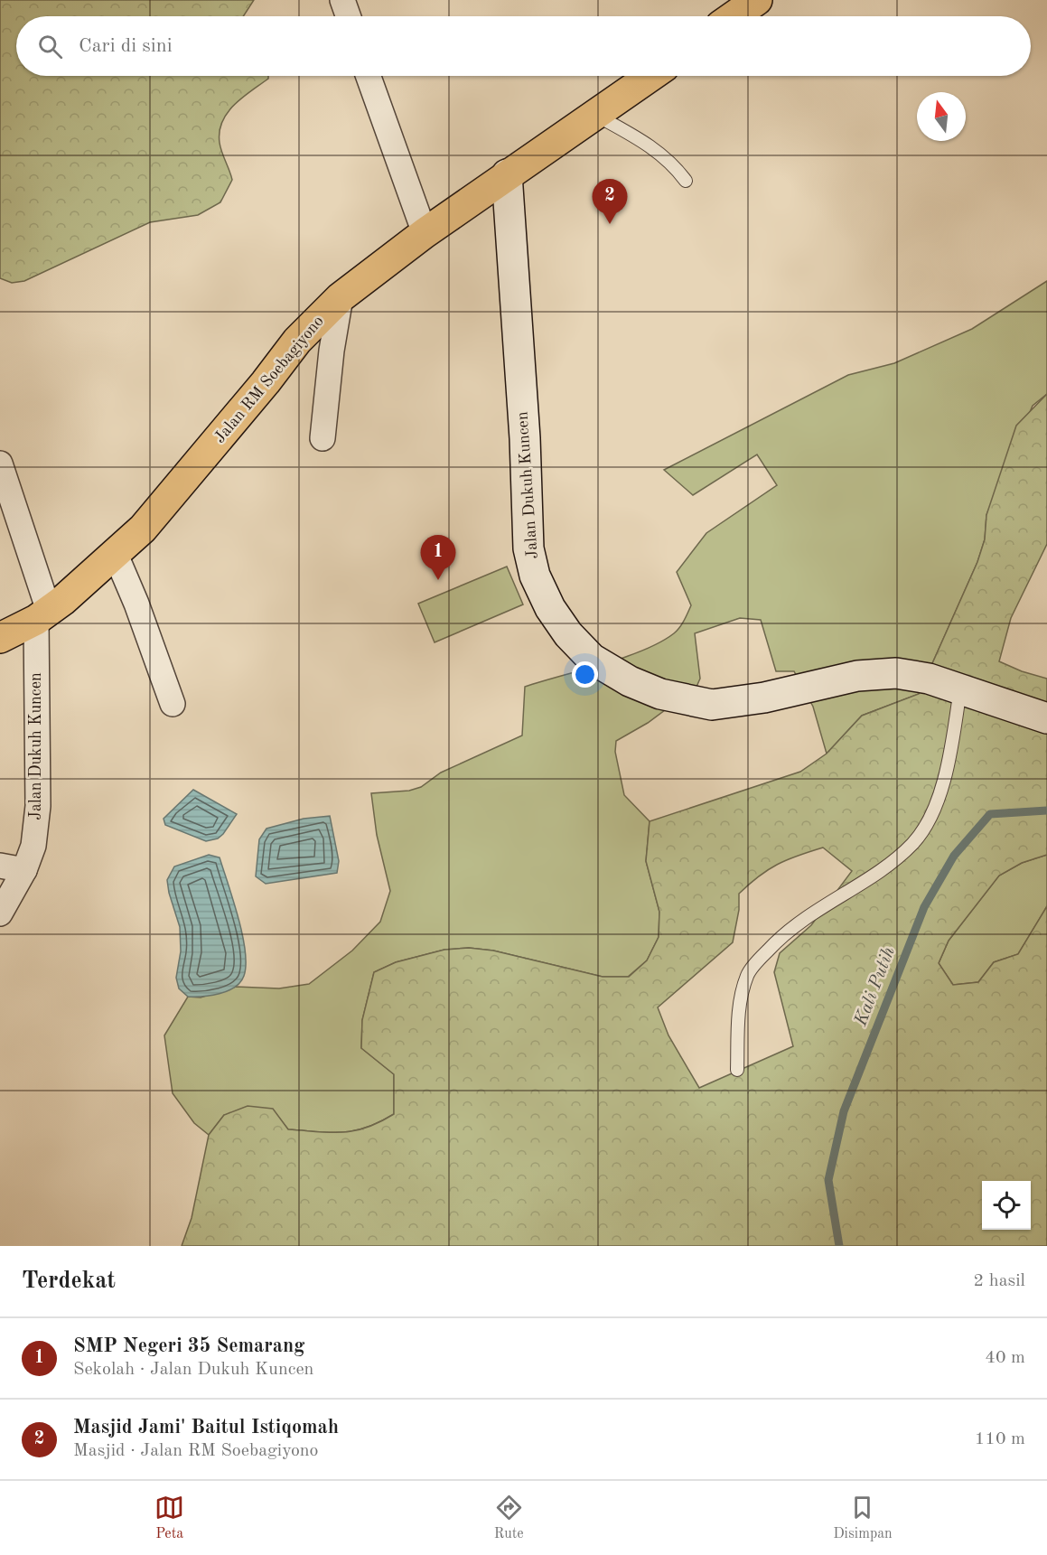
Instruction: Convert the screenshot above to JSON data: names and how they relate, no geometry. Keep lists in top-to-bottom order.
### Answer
{
  "streets": {
    "main road": ["Jalan RM Soebagiyono"],
    "street": ["Jalan Dukuh Kuncen"]
  },
  "crossings": [
    ["Jalan RM Soebagiyono", "Jalan Dukuh Kuncen"]
  ],
  "water": ["Kali Putih"],
  "north": "top",
  "page": {
    "search": "Cari di sini",
    "pins": ["2", "1"],
    "heading": ["Terdekat", "2 hasil"],
    "list": [
      {
        "mark": "1",
        "name": "SMP Negeri 35 Semarang",
        "note": "Sekolah · Jalan Dukuh Kuncen",
        "value": "40 m"
      },
      {
        "mark": "2",
        "name": "Masjid Jami' Baitul Istiqomah",
        "note": "Masjid · Jalan RM Soebagiyono",
        "value": "110 m"
      }
    ],
    "nav": ["Peta", "Rute", "Disimpan"]
  }
}
